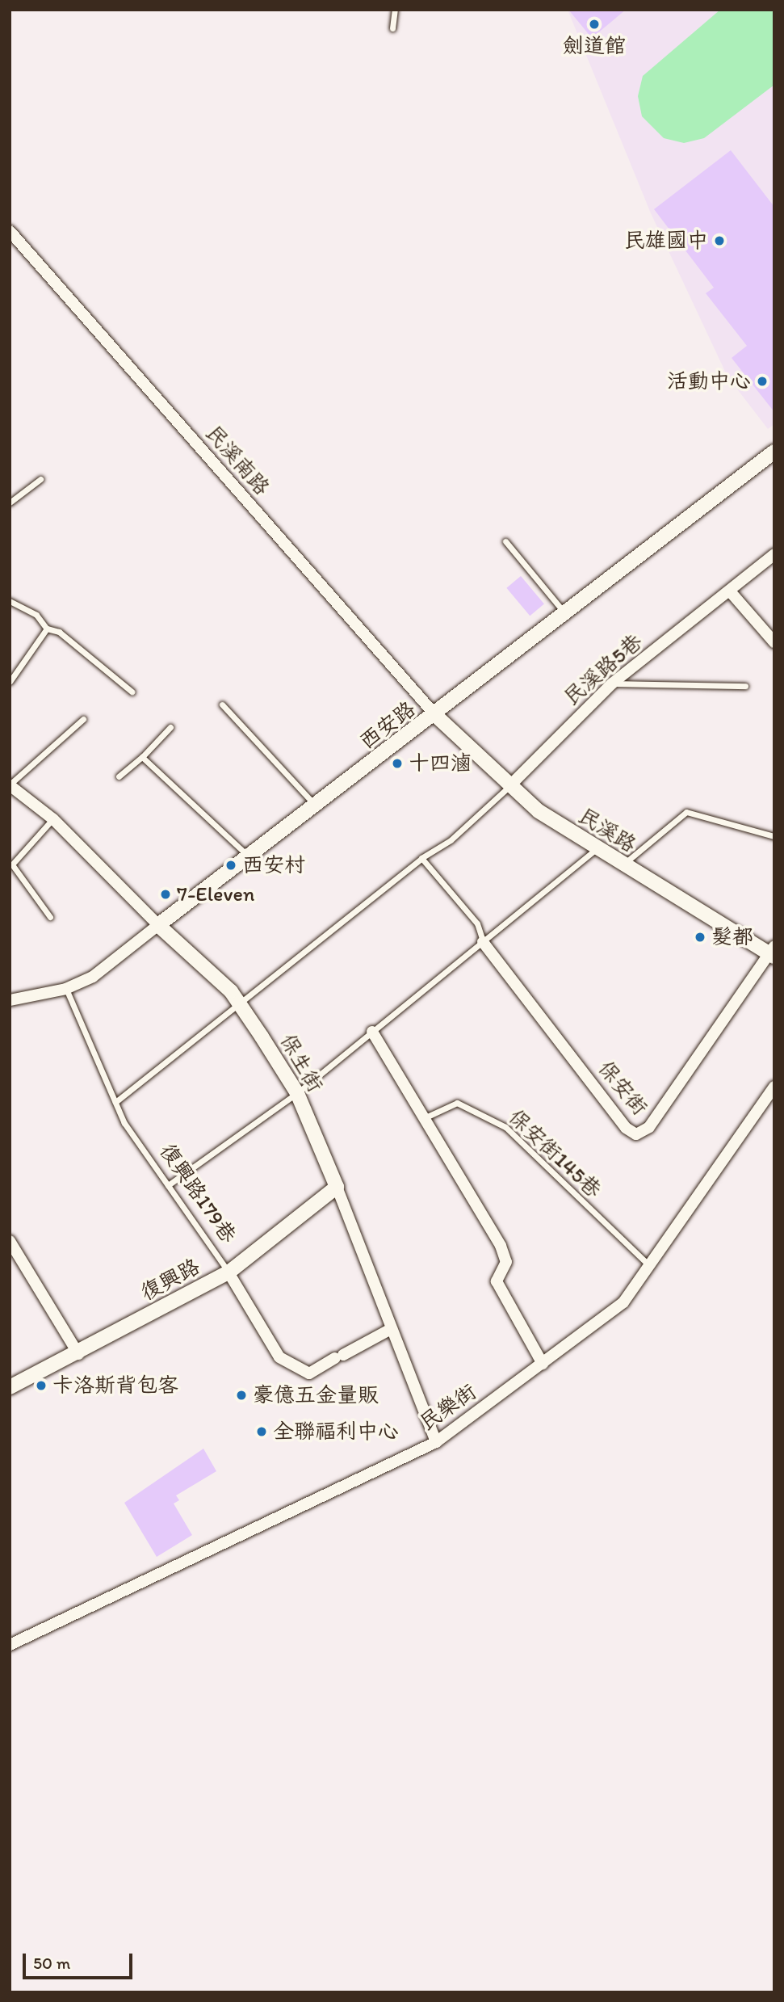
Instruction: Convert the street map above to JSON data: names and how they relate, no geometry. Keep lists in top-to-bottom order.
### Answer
{
  "streets": {
    "street": [
      "民溪南路",
      "民溪路5巷",
      "西安路",
      "民溪路",
      "保生街",
      "保安街",
      "復興路179巷",
      "復興路",
      "民樂街"
    ],
    "lane": ["保安街145巷"]
  },
  "crossings": [
    ["民溪南路", "西安路"],
    ["民溪南路", "民溪路"],
    ["民溪路5巷", "民溪路"],
    ["西安路", "民溪路"],
    ["西安路", "保生街"],
    ["西安路", "復興路179巷"],
    ["民溪路", "保安街"],
    ["保生街", "復興路179巷"],
    ["保生街", "復興路"],
    ["保生街", "民樂街"],
    ["保安街145巷", "民樂街"],
    ["復興路179巷", "復興路"]
  ],
  "places": [
    "劍道館",
    "民雄國中",
    "活動中心",
    "十四滷",
    "西安村",
    "7-Eleven",
    "髮都",
    "卡洛斯背包客",
    "豪億五金量販",
    "全聯福利中心"
  ],
  "scale_bar": "50 m"
}
